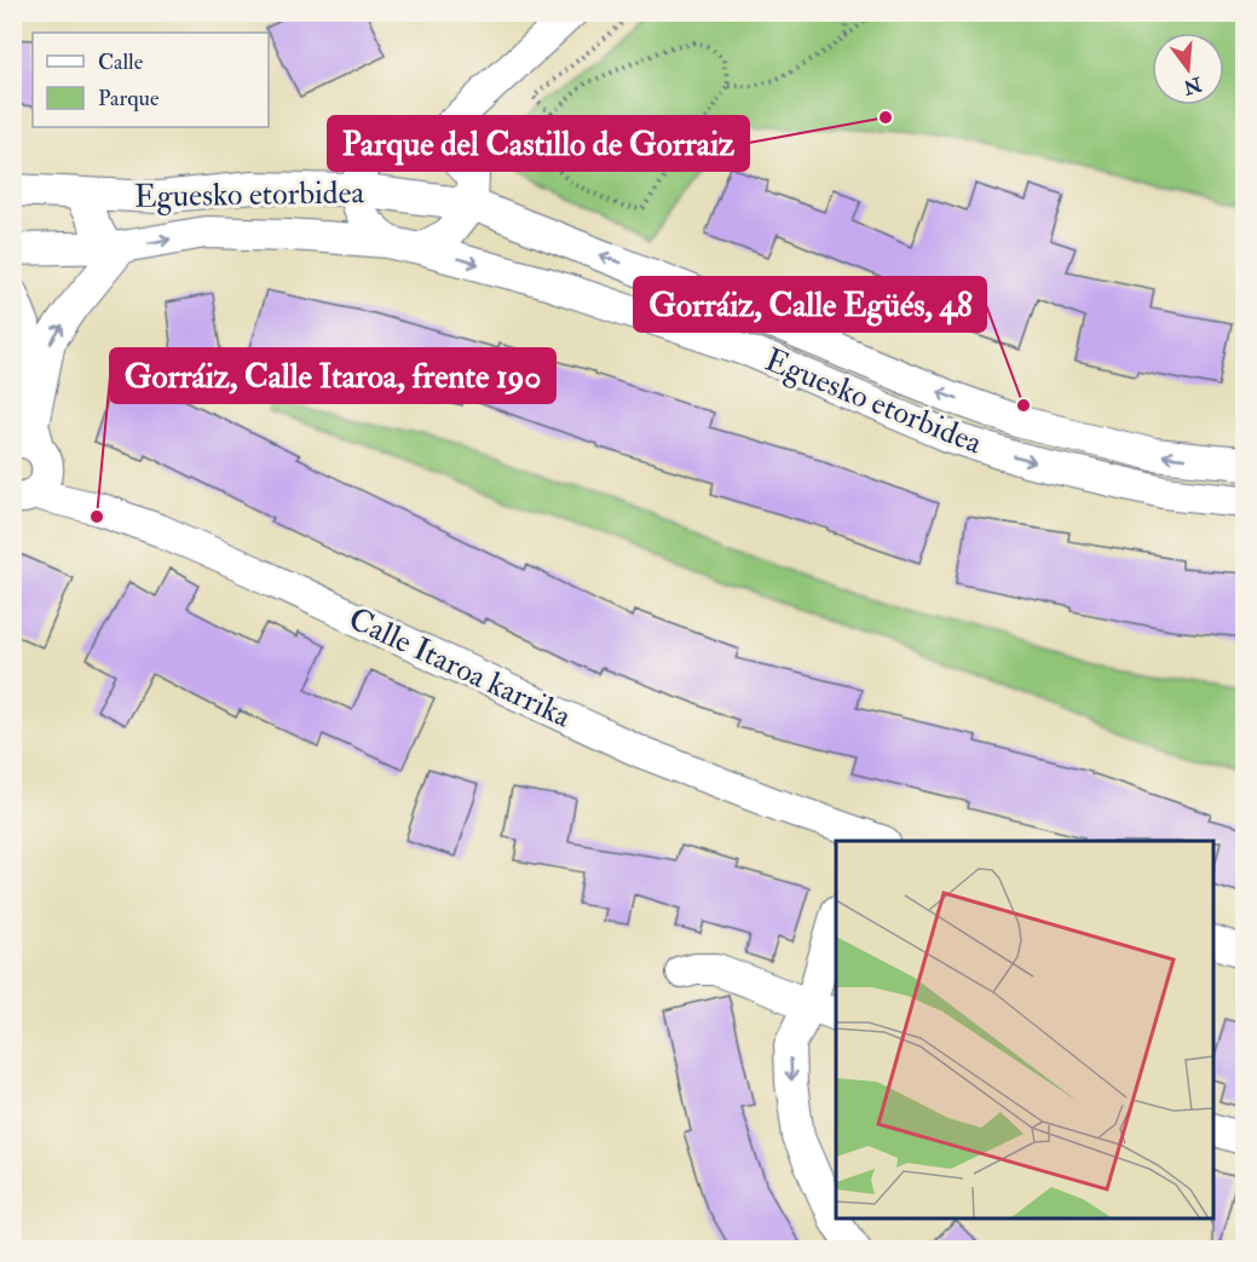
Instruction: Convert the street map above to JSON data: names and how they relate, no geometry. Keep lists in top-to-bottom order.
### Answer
{
  "streets": {
    "street": ["Eguesko etorbidea", "Calle Itaroa karrika"]
  },
  "crossings": [
    ["Eguesko etorbidea", "Calle Itaroa karrika"]
  ],
  "places": ["Parque del Castillo de Gorraiz", "Gorráiz, Calle Egüés, 48", "Gorráiz, Calle Itaroa, frente 190"],
  "legend": ["Calle", "Parque"],
  "north": "bottom"
}
